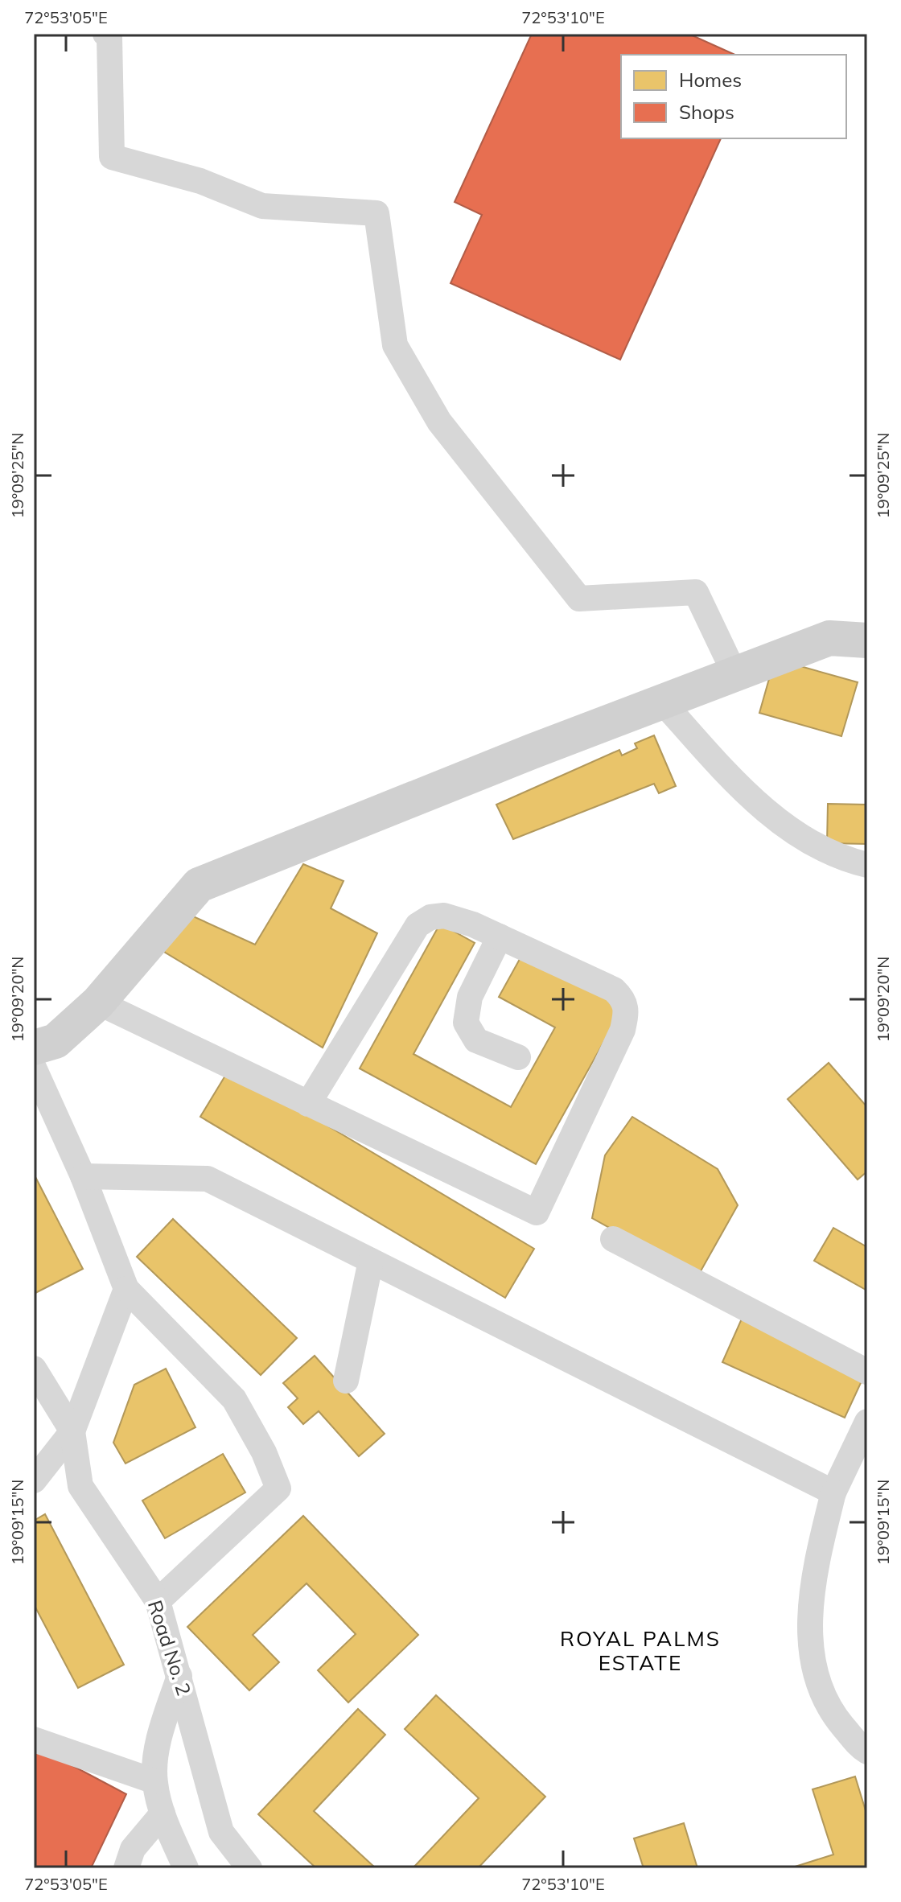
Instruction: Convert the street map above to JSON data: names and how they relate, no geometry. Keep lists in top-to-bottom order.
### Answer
{
  "streets": {
    "street": ["Road No. 2"]
  },
  "districts": ["ROYAL PALMS ESTATE"],
  "legend": ["Homes", "Shops"],
  "coordinates": [
    "72°53'05\"E",
    "72°53'10\"E",
    "19°09'25\"N",
    "19°09'20\"N",
    "19°09'15\"N"
  ]
}
